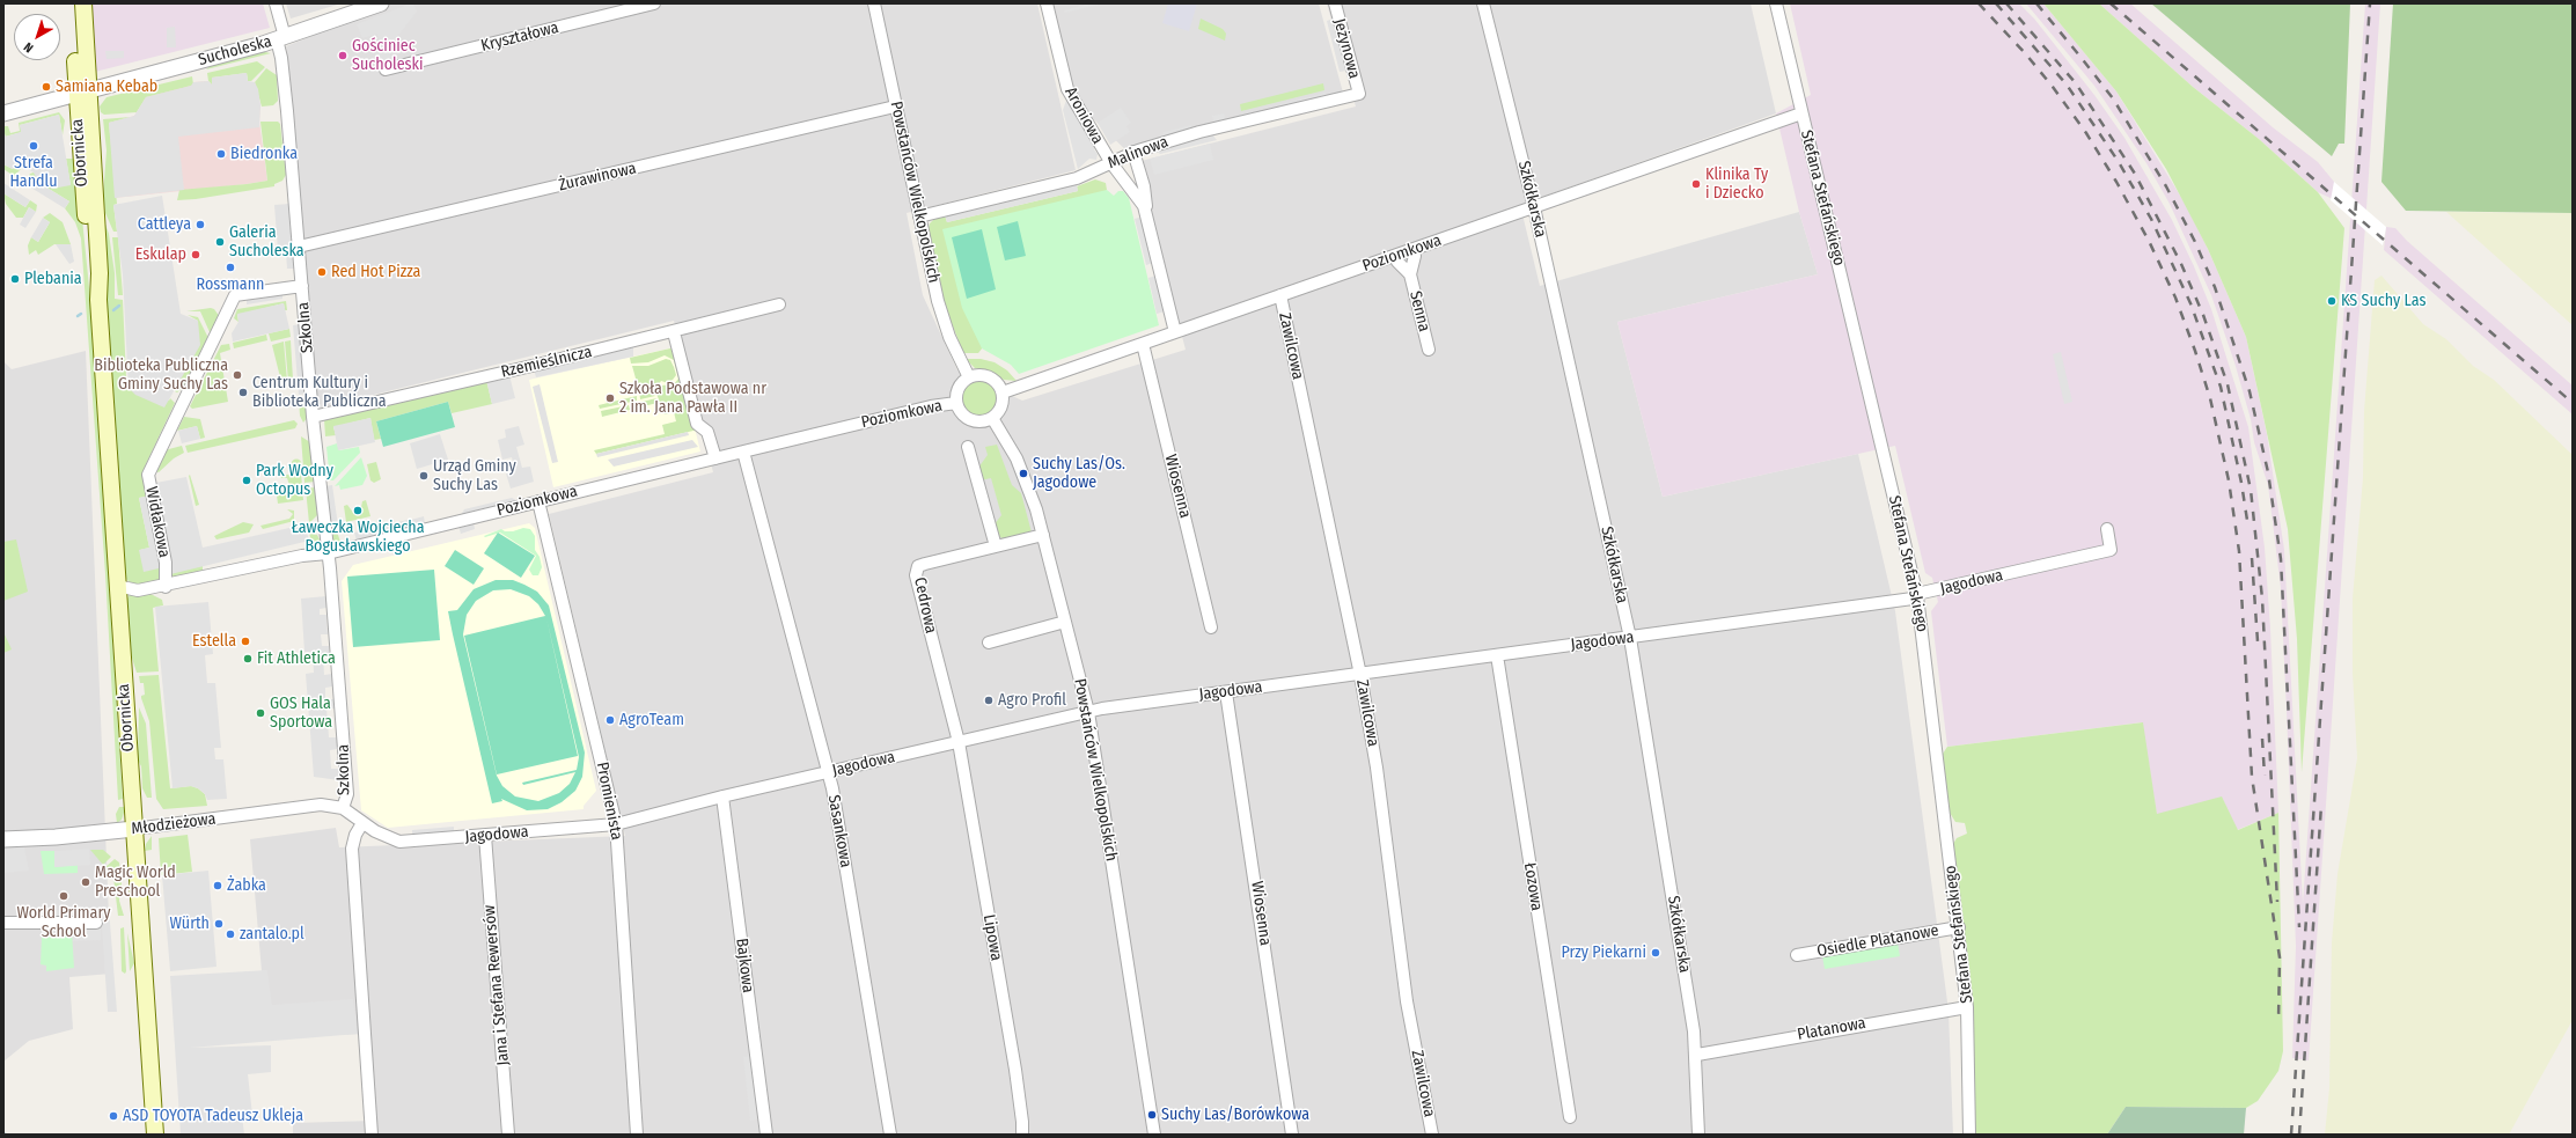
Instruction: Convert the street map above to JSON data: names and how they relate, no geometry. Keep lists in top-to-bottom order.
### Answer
{
  "streets": {
    "main road": ["Obornicka"],
    "street": [
      "Kryształowa",
      "Jeżynowa",
      "Sucholeska",
      "Aroniowa",
      "Malinowa",
      "Żurawinowa",
      "Powstańców Wielkopolskich",
      "Stefana Stefańskiego",
      "Szkółkarska",
      "Poziomkowa",
      "Senna",
      "Szkolna",
      "Zawilcowa",
      "Rzemieślnicza",
      "Wiosenna",
      "Widłakowa",
      "Jagodowa",
      "Cedrowa",
      "Promienista",
      "Młodzieżowa",
      "Sasankowa",
      "Łozowa",
      "Lipowa",
      "Osiedle Platanowe",
      "Bajkowa",
      "Jana i Stefana Rewersów",
      "Platanowa"
    ]
  },
  "crossings": [
    ["Jeżynowa", "Malinowa"],
    ["Sucholeska", "Obornicka"],
    ["Sucholeska", "Szkolna"],
    ["Aroniowa", "Malinowa"],
    ["Aroniowa", "Poziomkowa"],
    ["Obornicka", "Poziomkowa"],
    ["Obornicka", "Młodzieżowa"],
    ["Malinowa", "Powstańców Wielkopolskich"],
    ["Żurawinowa", "Powstańców Wielkopolskich"],
    ["Żurawinowa", "Szkolna"],
    ["Powstańców Wielkopolskich", "Poziomkowa"],
    ["Powstańców Wielkopolskich", "Jagodowa"],
    ["Powstańców Wielkopolskich", "Cedrowa"],
    ["Stefana Stefańskiego", "Poziomkowa"],
    ["Stefana Stefańskiego", "Jagodowa"],
    ["Stefana Stefańskiego", "Osiedle Platanowe"],
    ["Stefana Stefańskiego", "Platanowa"],
    ["Szkółkarska", "Poziomkowa"],
    ["Szkółkarska", "Jagodowa"],
    ["Szkółkarska", "Platanowa"],
    ["Poziomkowa", "Senna"],
    ["Poziomkowa", "Szkolna"],
    ["Poziomkowa", "Zawilcowa"],
    ["Poziomkowa", "Wiosenna"],
    ["Poziomkowa", "Widłakowa"],
    ["Poziomkowa", "Promienista"],
    ["Poziomkowa", "Sasankowa"],
    ["Szkolna", "Rzemieślnicza"],
    ["Szkolna", "Widłakowa"],
    ["Szkolna", "Jagodowa"],
    ["Szkolna", "Młodzieżowa"],
    ["Zawilcowa", "Jagodowa"],
    ["Wiosenna", "Jagodowa"],
    ["Jagodowa", "Cedrowa"],
    ["Jagodowa", "Promienista"],
    ["Jagodowa", "Młodzieżowa"],
    ["Jagodowa", "Sasankowa"],
    ["Jagodowa", "Łozowa"],
    ["Jagodowa", "Lipowa"],
    ["Jagodowa", "Bajkowa"],
    ["Jagodowa", "Jana i Stefana Rewersów"],
    ["Cedrowa", "Lipowa"]
  ],
  "places": [
    "Gościniec Sucholeski",
    "Samiana Kebab",
    "Strefa Handlu",
    "Biedronka",
    "Klinika Ty i Dziecko",
    "Cattleya",
    "Galeria Sucholeska",
    "Eskulap",
    "Rossmann",
    "Red Hot Pizza",
    "Plebania",
    "KS Suchy Las",
    "Biblioteka Publiczna Gminy Suchy Las",
    "Centrum Kultury i Biblioteka Publiczna",
    "Szkoła Podstawowa nr 2 im. Jana Pawła II",
    "Suchy Las/Os. Jagodowe",
    "Urząd Gminy Suchy Las",
    "Park Wodny Octopus",
    "Ławeczka Wojciecha Bogusławskiego",
    "Estella",
    "Fit Athletica",
    "Agro Profil",
    "GOS Hala Sportowa",
    "AgroTeam",
    "Magic World Preschool",
    "Żabka",
    "World Primary School",
    "Würth",
    "zantalo.pl",
    "Przy Piekarni",
    "Suchy Las/Borówkowa",
    "ASD TOYOTA Tadeusz Ukleja"
  ],
  "north": "bottom left"
}
